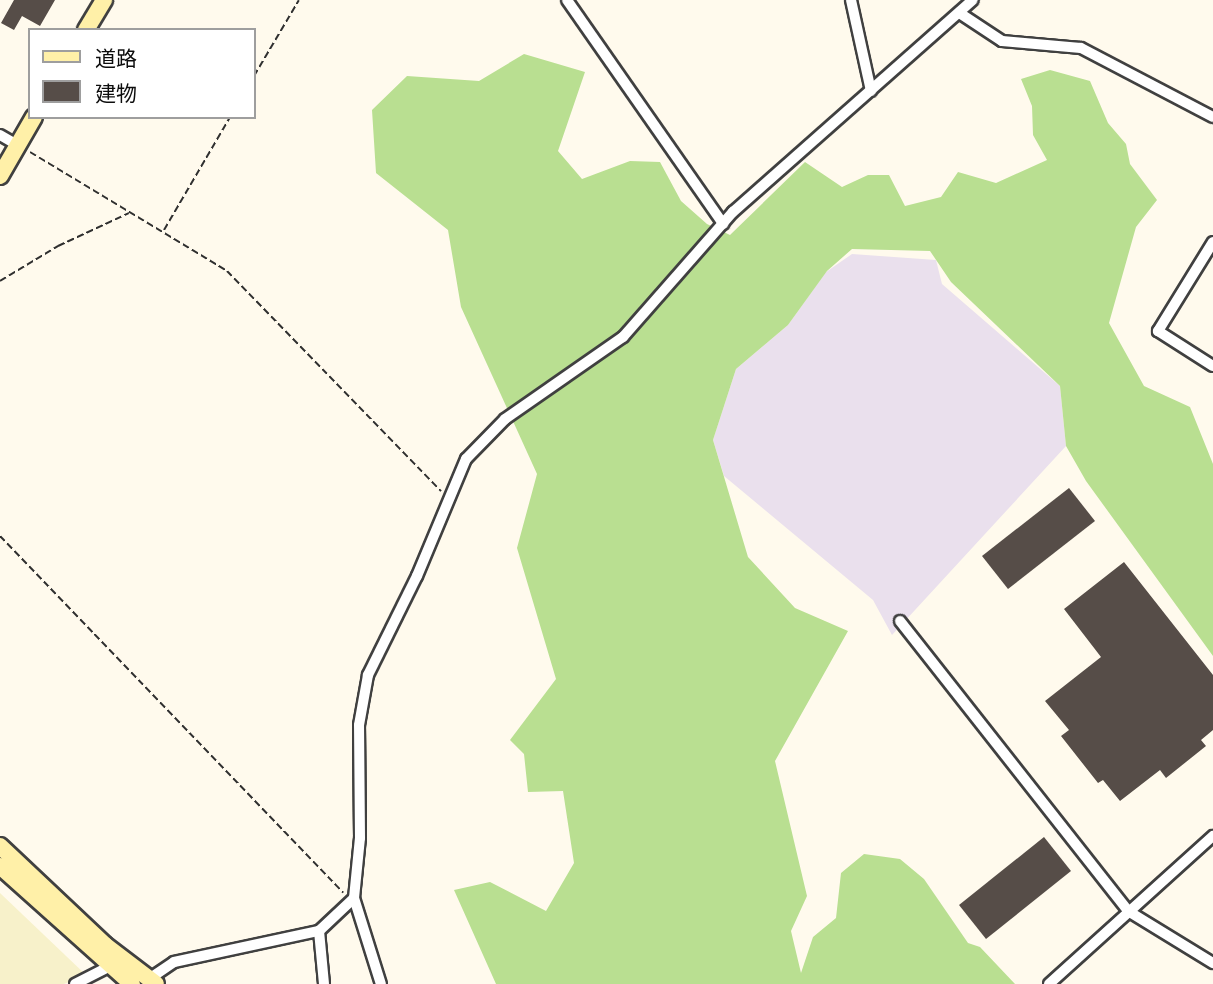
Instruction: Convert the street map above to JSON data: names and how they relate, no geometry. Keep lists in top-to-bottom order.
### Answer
{
  "legend": ["道路", "建物"]
}
